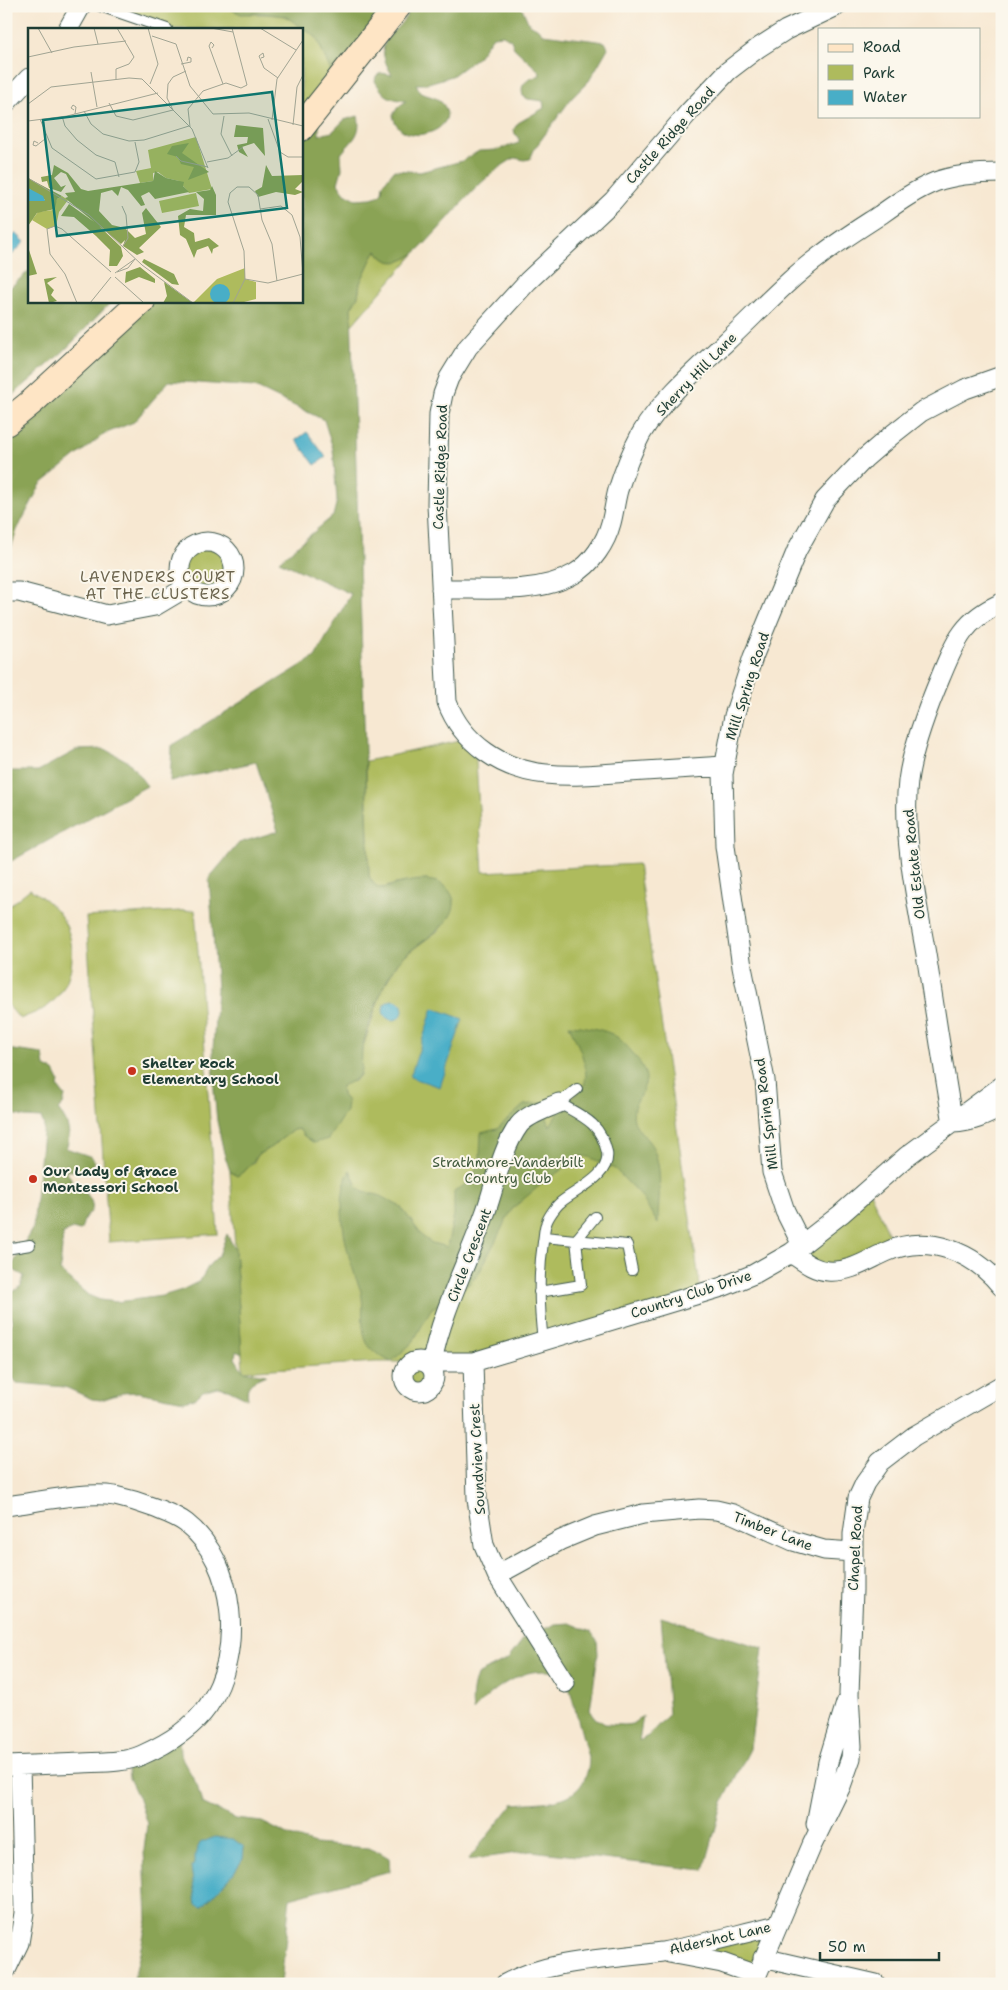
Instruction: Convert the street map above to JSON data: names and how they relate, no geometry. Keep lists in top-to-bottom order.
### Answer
{
  "streets": {
    "street": [
      "Castle Ridge Road",
      "Sherry Hill Lane",
      "Mill Spring Road",
      "Old Estate Road",
      "Circle Crescent",
      "Country Club Drive",
      "Soundview Crest",
      "Timber Lane",
      "Chapel Road",
      "Aldershot Lane"
    ]
  },
  "crossings": [
    ["Castle Ridge Road", "Sherry Hill Lane"],
    ["Castle Ridge Road", "Mill Spring Road"],
    ["Mill Spring Road", "Country Club Drive"],
    ["Old Estate Road", "Country Club Drive"],
    ["Circle Crescent", "Country Club Drive"],
    ["Circle Crescent", "Soundview Crest"],
    ["Country Club Drive", "Soundview Crest"],
    ["Soundview Crest", "Timber Lane"],
    ["Timber Lane", "Chapel Road"],
    ["Chapel Road", "Aldershot Lane"]
  ],
  "districts": ["LAVENDERS COURT AT THE CLUSTERS"],
  "parks": ["Strathmore-Vanderbilt Country Club"],
  "places": ["Shelter Rock Elementary School", "Our Lady of Grace Montessori School"],
  "legend": ["Road", "Park", "Water"],
  "scale_bar": "50 m"
}
